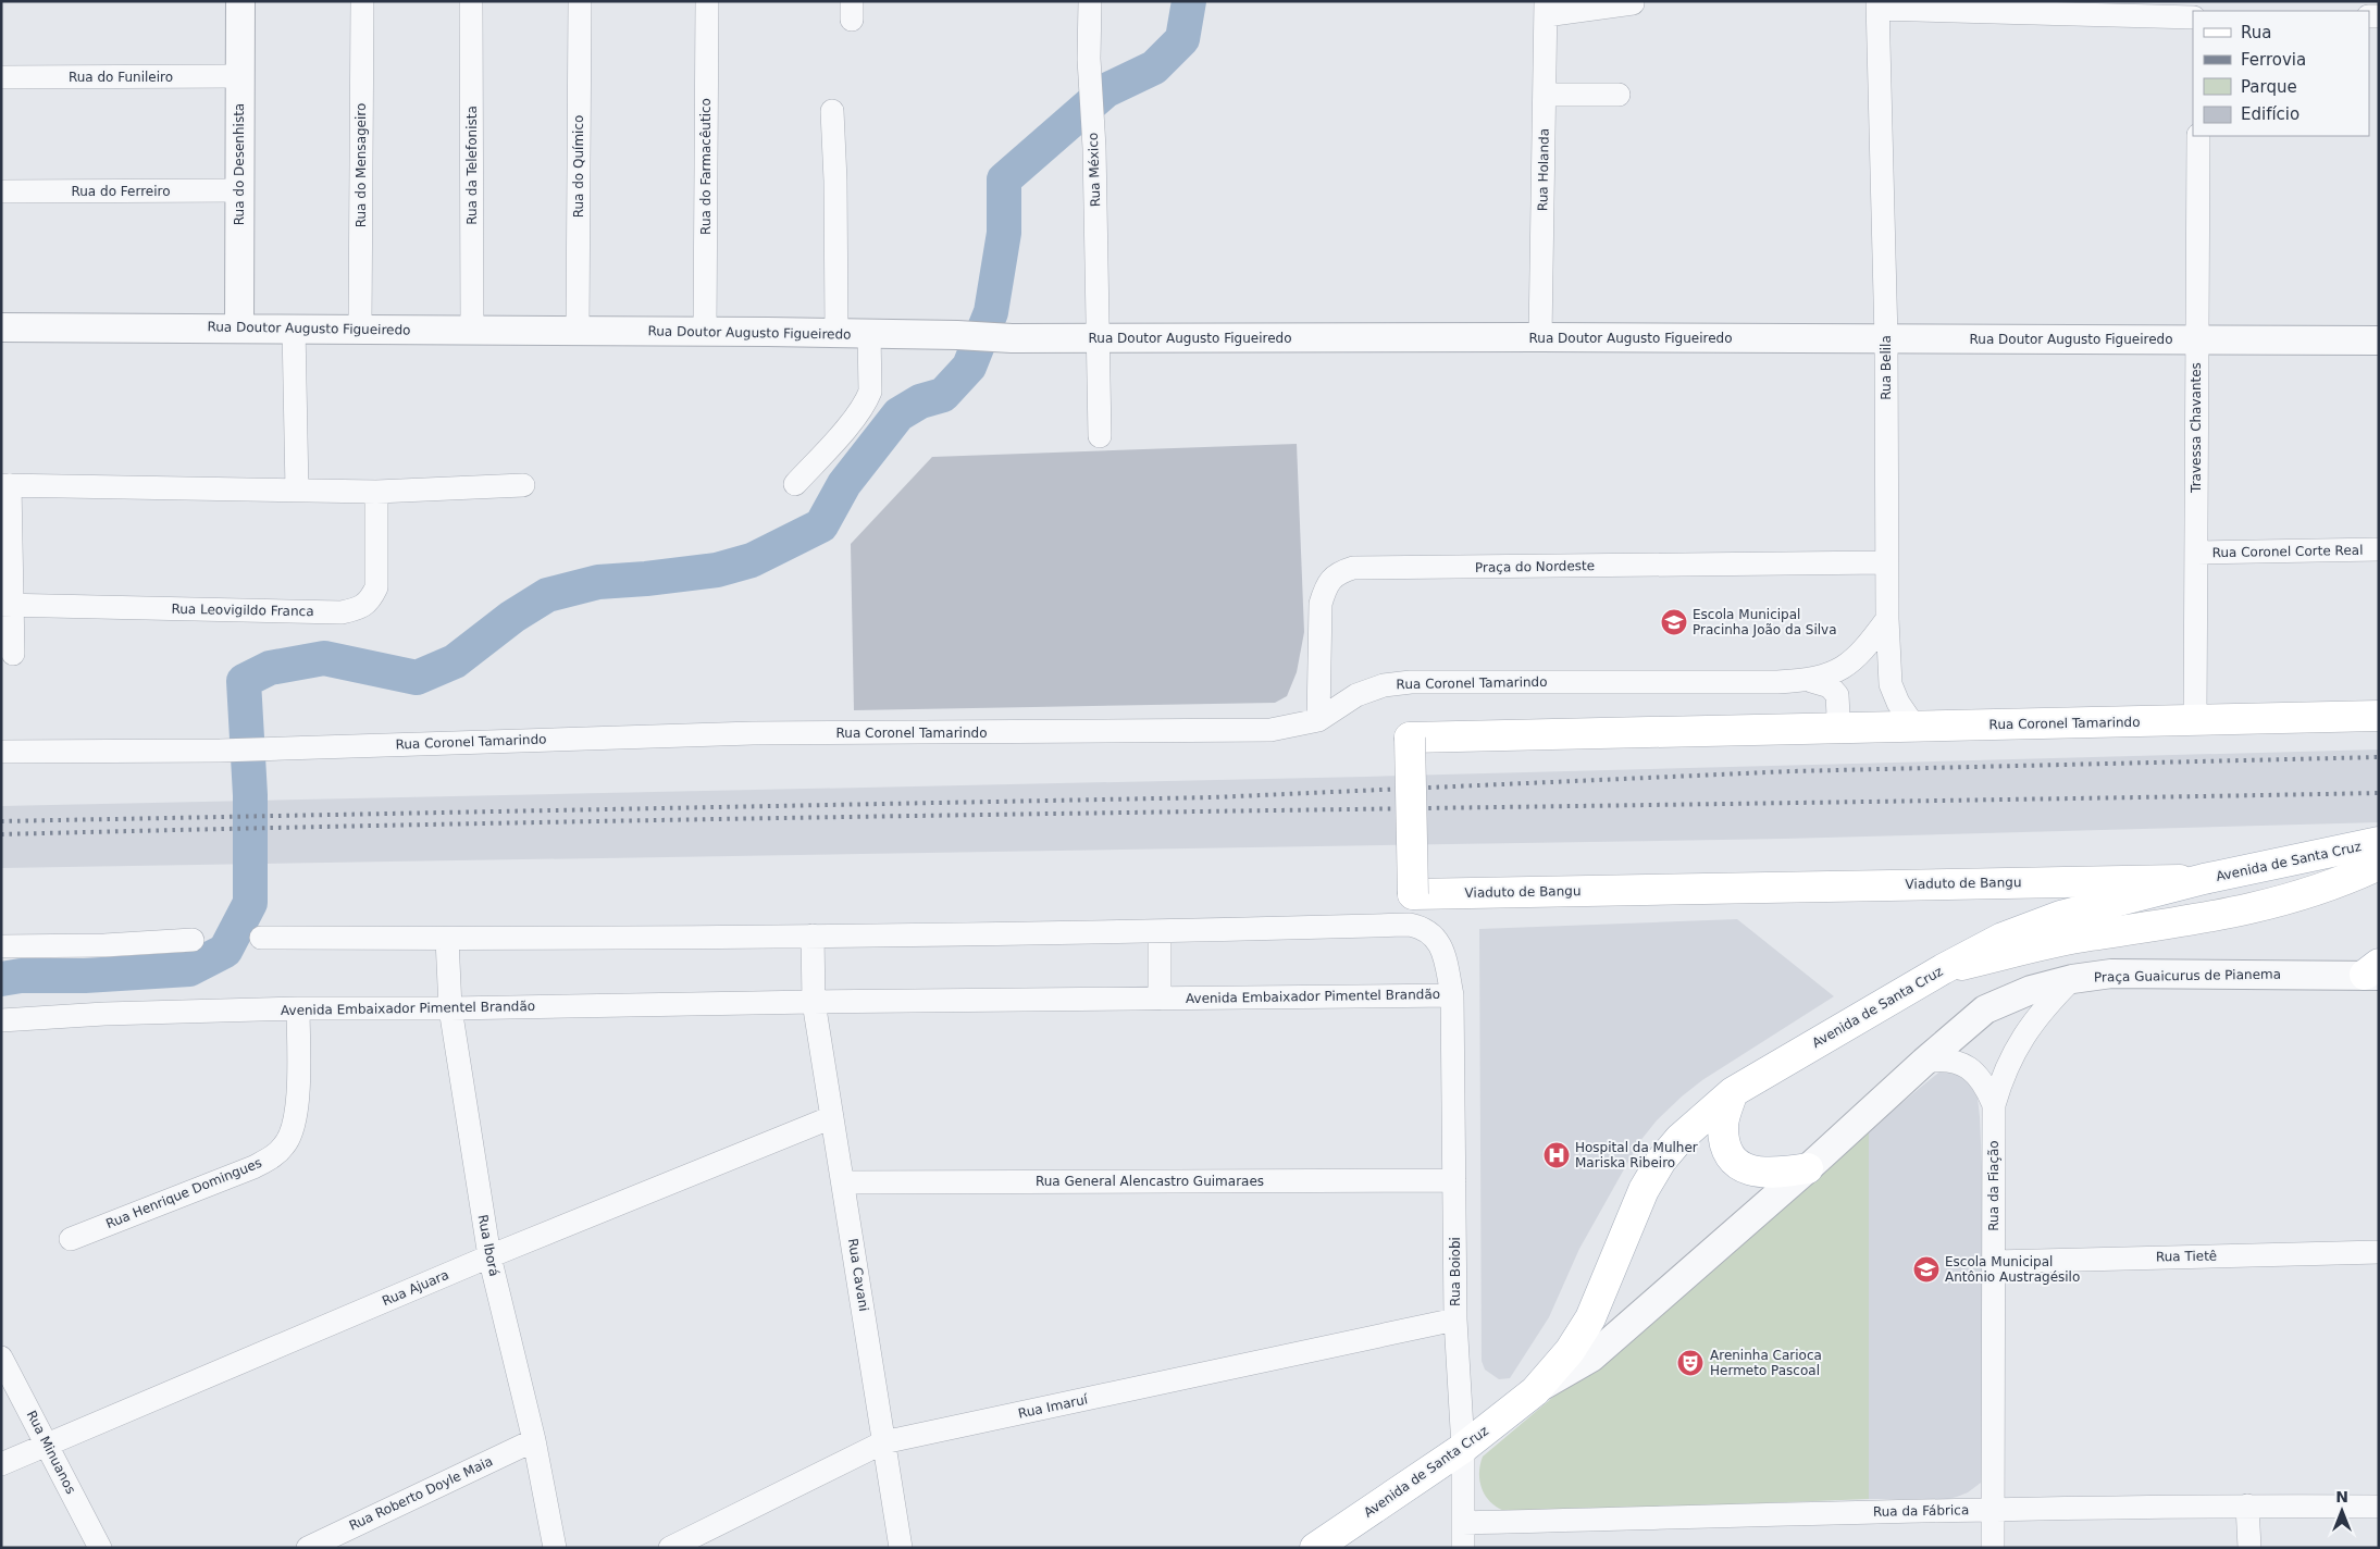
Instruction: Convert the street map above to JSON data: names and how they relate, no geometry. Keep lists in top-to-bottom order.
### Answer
{
  "streets": {
    "main road": ["Rua Coronel Tamarindo", "Avenida de Santa Cruz", "Viaduto de Bangu"],
    "street": [
      "Rua do Funileiro",
      "Rua do Desenhista",
      "Rua do Mensageiro",
      "Rua da Telefonista",
      "Rua do Químico",
      "Rua do Farmacêutico",
      "Rua México",
      "Rua Holanda",
      "Rua do Ferreiro",
      "Rua Doutor Augusto Figueiredo",
      "Rua Belila",
      "Travessa Chavantes",
      "Rua Coronel Corte Real",
      "Praça do Nordeste",
      "Rua Leovigildo Franca",
      "Praça Guaicurus de Pianema",
      "Avenida Embaixador Pimentel Brandão",
      "Rua General Alencastro Guimaraes",
      "Rua da Fiação",
      "Rua Henrique Domingues",
      "Rua Iborá",
      "Rua Tietê",
      "Rua Boiobi",
      "Rua Cavani",
      "Rua Ajuara",
      "Rua Imaruí",
      "Rua Minuanos",
      "Rua Roberto Doyle Maia",
      "Rua da Fábrica"
    ]
  },
  "crossings": [
    ["Rua do Funileiro", "Rua do Desenhista"],
    ["Rua do Desenhista", "Rua do Ferreiro"],
    ["Rua do Desenhista", "Rua Doutor Augusto Figueiredo"],
    ["Rua do Mensageiro", "Rua Doutor Augusto Figueiredo"],
    ["Rua da Telefonista", "Rua Doutor Augusto Figueiredo"],
    ["Rua do Químico", "Rua Doutor Augusto Figueiredo"],
    ["Rua do Farmacêutico", "Rua Doutor Augusto Figueiredo"],
    ["Rua México", "Rua Doutor Augusto Figueiredo"],
    ["Rua Holanda", "Rua Doutor Augusto Figueiredo"],
    ["Rua Doutor Augusto Figueiredo", "Rua Belila"],
    ["Rua Doutor Augusto Figueiredo", "Travessa Chavantes"],
    ["Rua Belila", "Praça do Nordeste"],
    ["Rua Belila", "Rua Coronel Tamarindo"],
    ["Travessa Chavantes", "Rua Coronel Corte Real"],
    ["Travessa Chavantes", "Rua Coronel Tamarindo"],
    ["Praça do Nordeste", "Rua Coronel Tamarindo"],
    ["Rua Coronel Tamarindo", "Viaduto de Bangu"],
    ["Avenida de Santa Cruz", "Viaduto de Bangu"],
    ["Avenida de Santa Cruz", "Praça Guaicurus de Pianema"],
    ["Avenida de Santa Cruz", "Rua Boiobi"],
    ["Praça Guaicurus de Pianema", "Rua da Fiação"],
    ["Avenida Embaixador Pimentel Brandão", "Rua Henrique Domingues"],
    ["Avenida Embaixador Pimentel Brandão", "Rua Iborá"],
    ["Avenida Embaixador Pimentel Brandão", "Rua Boiobi"],
    ["Avenida Embaixador Pimentel Brandão", "Rua Cavani"],
    ["Rua General Alencastro Guimaraes", "Rua Boiobi"],
    ["Rua General Alencastro Guimaraes", "Rua Cavani"],
    ["Rua da Fiação", "Rua Tietê"],
    ["Rua da Fiação", "Rua da Fábrica"],
    ["Rua Iborá", "Rua Ajuara"],
    ["Rua Iborá", "Rua Roberto Doyle Maia"],
    ["Rua Boiobi", "Rua Imaruí"],
    ["Rua Boiobi", "Rua da Fábrica"],
    ["Rua Cavani", "Rua Ajuara"],
    ["Rua Cavani", "Rua Imaruí"],
    ["Rua Ajuara", "Rua Minuanos"]
  ],
  "places": {
    "school or university": ["Escola Municipal Pracinha João da Silva", "Escola Municipal Antônio Austragésilo"],
    "hospital": ["Hospital da Mulher Mariska Ribeiro"],
    "theatre": ["Areninha Carioca Hermeto Pascoal"]
  },
  "legend": [
    "Rua",
    "Ferrovia",
    "Parque",
    "Edifício"
  ],
  "north": "top"
}
